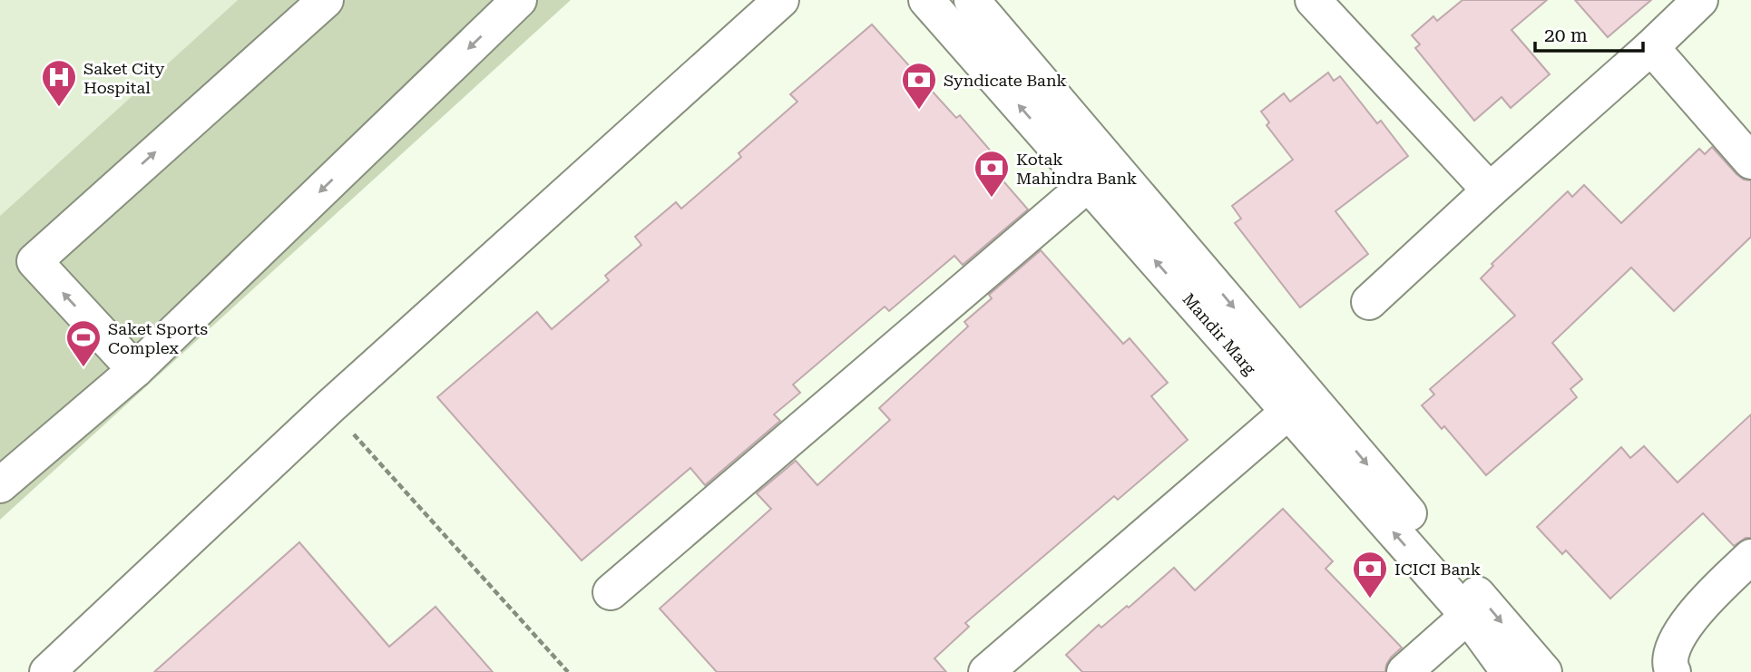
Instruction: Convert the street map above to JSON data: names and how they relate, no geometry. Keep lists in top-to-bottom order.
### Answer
{
  "streets": {
    "street": ["Mandir Marg"]
  },
  "places": {
    "hospital": ["Saket City Hospital"],
    "bank": ["Syndicate Bank", "Kotak Mahindra Bank", "ICICI Bank"],
    "sports": ["Saket Sports Complex"]
  },
  "scale_bar": "20 m"
}
